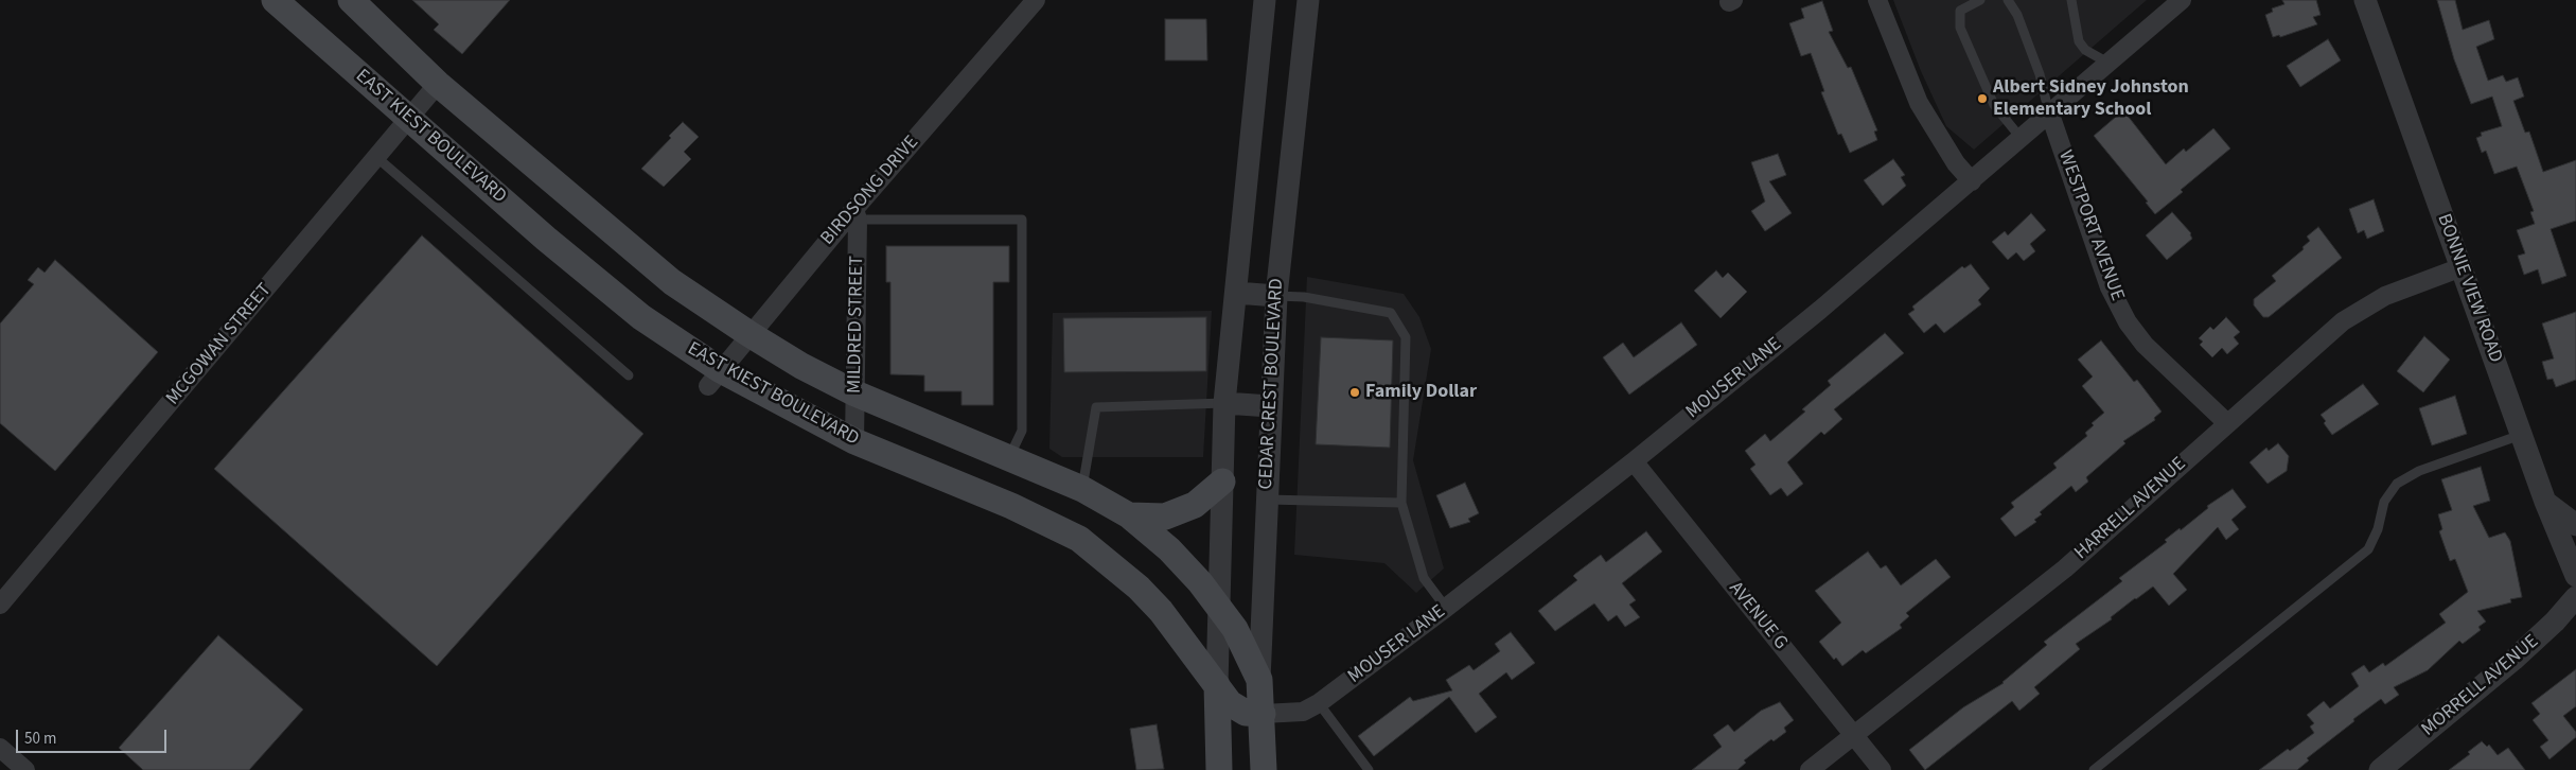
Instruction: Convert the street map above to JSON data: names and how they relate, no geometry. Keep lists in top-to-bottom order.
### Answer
{
  "streets": {
    "main road": ["EAST KIEST BOULEVARD", "CEDAR CREST BOULEVARD"],
    "street": [
      "BIRDSONG DRIVE",
      "WESTPORT AVENUE",
      "BONNIE VIEW ROAD",
      "MILDRED STREET",
      "MCGOWAN STREET",
      "MOUSER LANE",
      "HARRELL AVENUE",
      "AVENUE G",
      "MORRELL AVENUE"
    ]
  },
  "crossings": [
    ["EAST KIEST BOULEVARD", "BIRDSONG DRIVE"],
    ["EAST KIEST BOULEVARD", "MILDRED STREET"],
    ["EAST KIEST BOULEVARD", "MCGOWAN STREET"],
    ["EAST KIEST BOULEVARD", "MOUSER LANE"],
    ["EAST KIEST BOULEVARD", "CEDAR CREST BOULEVARD"],
    ["BIRDSONG DRIVE", "MILDRED STREET"],
    ["WESTPORT AVENUE", "MOUSER LANE"],
    ["WESTPORT AVENUE", "HARRELL AVENUE"],
    ["BONNIE VIEW ROAD", "HARRELL AVENUE"],
    ["MOUSER LANE", "CEDAR CREST BOULEVARD"],
    ["MOUSER LANE", "AVENUE G"],
    ["HARRELL AVENUE", "AVENUE G"]
  ],
  "places": ["Albert Sidney Johnston Elementary School", "Family Dollar"],
  "scale_bar": "50 m"
}
